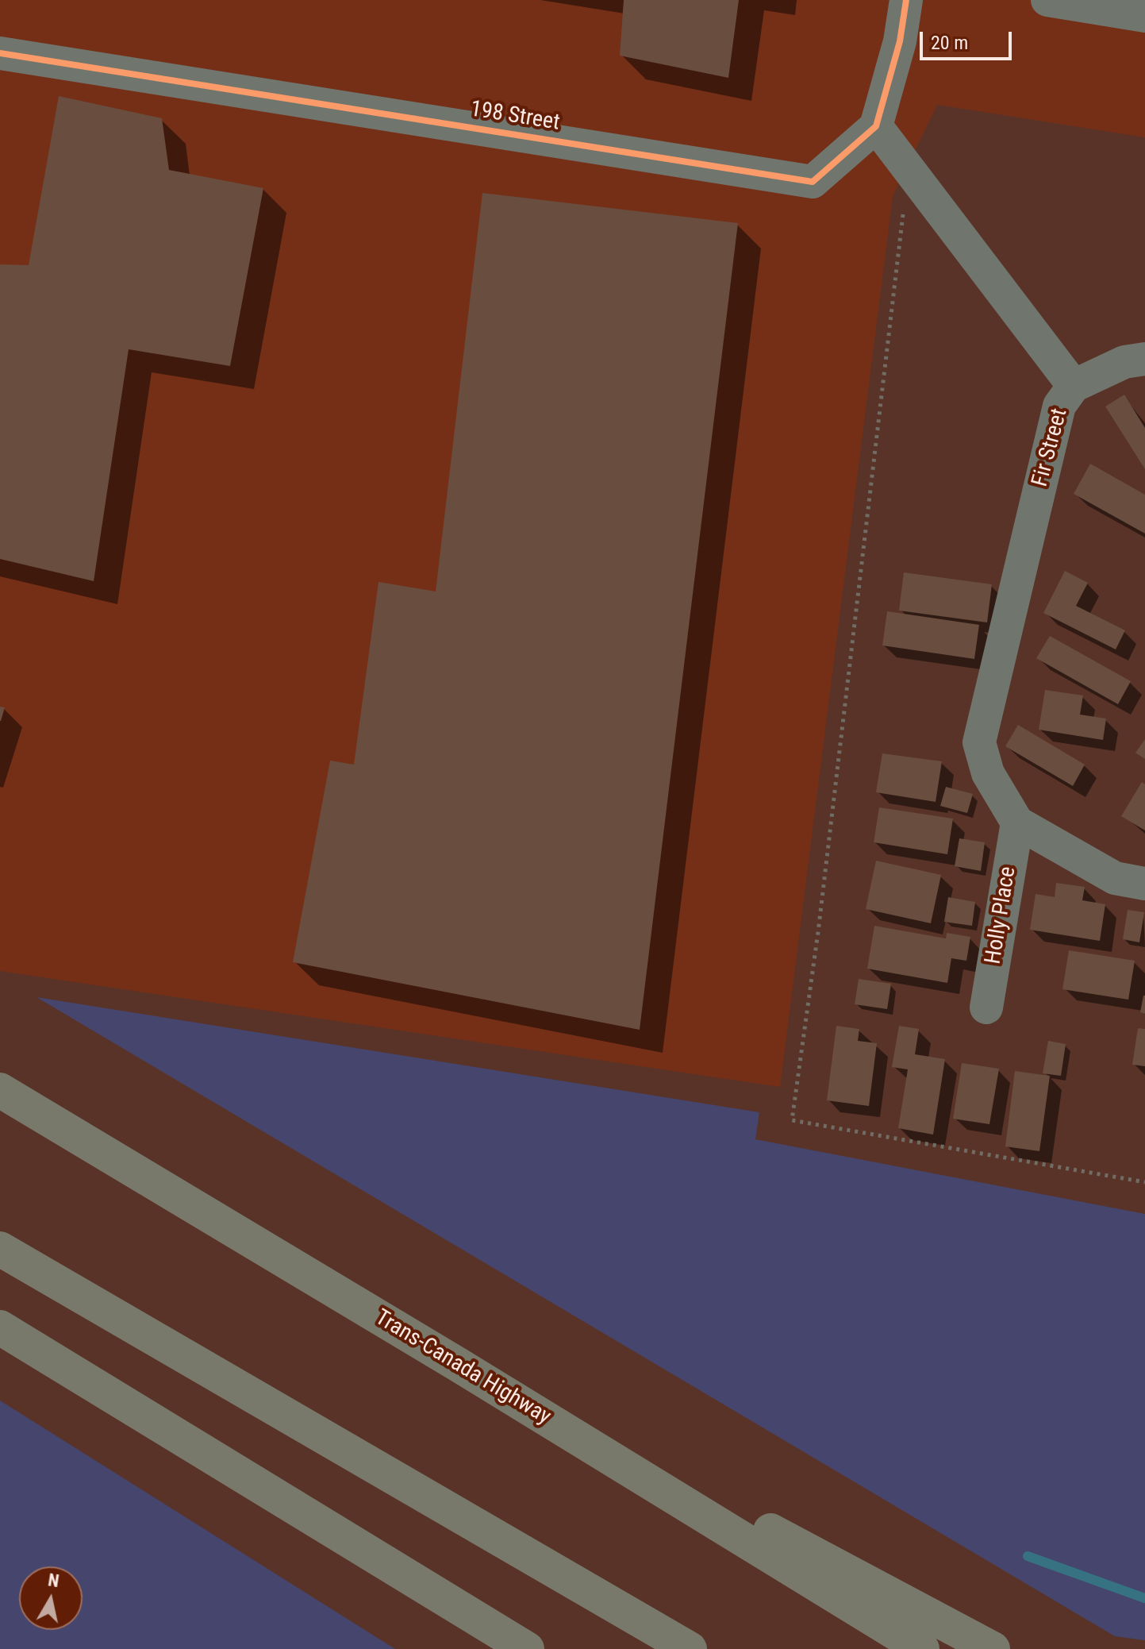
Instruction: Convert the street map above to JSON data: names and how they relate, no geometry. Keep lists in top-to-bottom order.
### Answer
{
  "streets": {
    "highway": ["Trans-Canada Highway"],
    "street": ["198 Street", "Fir Street", "Holly Place"]
  },
  "crossings": [
    ["198 Street", "Fir Street"],
    ["Fir Street", "Holly Place"]
  ],
  "scale_bar": "20 m",
  "north": "top"
}
